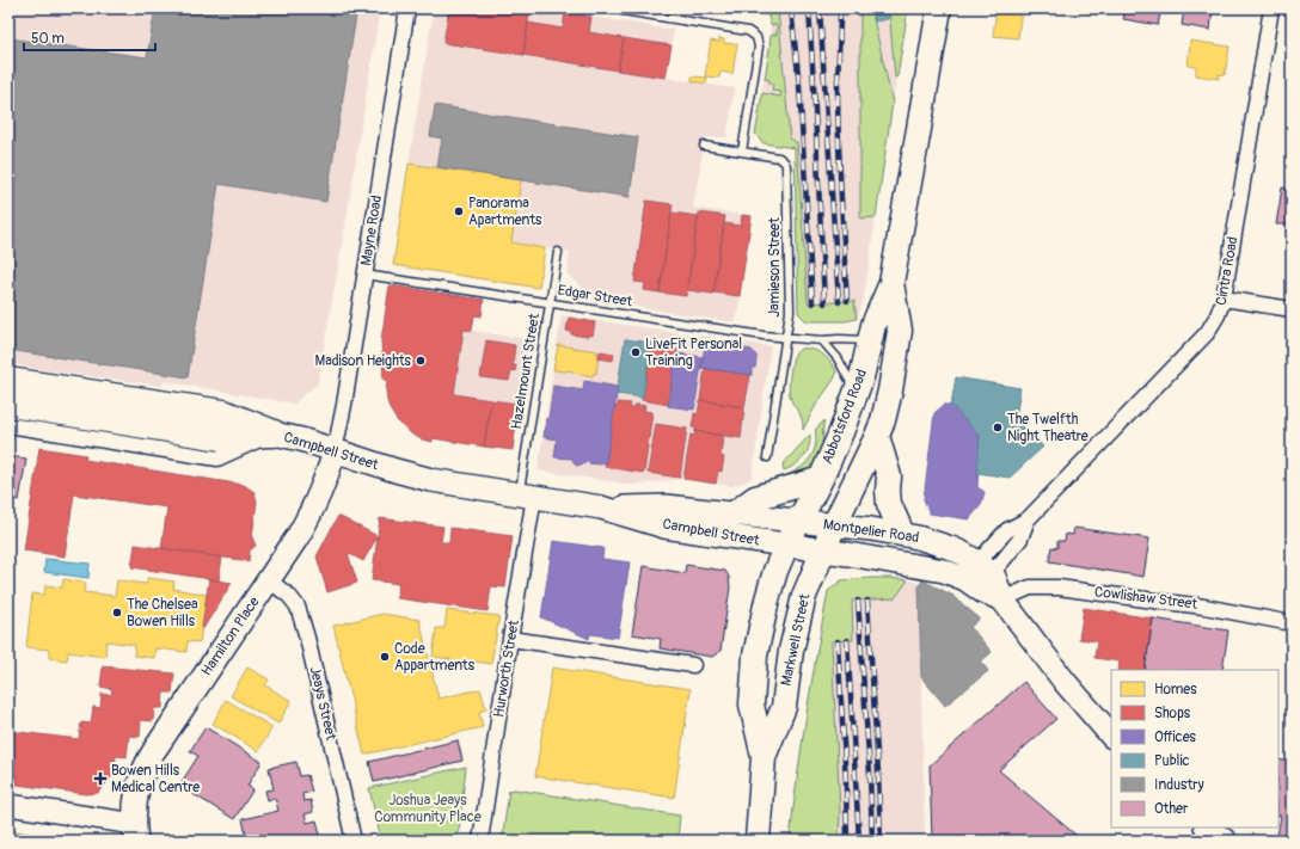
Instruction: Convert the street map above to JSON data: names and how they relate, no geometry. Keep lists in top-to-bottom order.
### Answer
{
  "streets": {
    "highway": ["Abbotsford Road", "Markwell Street"],
    "main road": ["Campbell Street", "Montpelier Road", "Hamilton Place"],
    "street": [
      "Mayne Road",
      "Cintra Road",
      "Cowlishaw Street",
      "Hurworth Street",
      "Jeays Street"
    ],
    "lane": ["Jamieson Street", "Edgar Street", "Hazelmount Street"]
  },
  "crossings": [
    ["Mayne Road", "Edgar Street"],
    ["Mayne Road", "Campbell Street"],
    ["Mayne Road", "Hamilton Place"],
    ["Jamieson Street", "Edgar Street"],
    ["Cintra Road", "Montpelier Road"],
    ["Edgar Street", "Hazelmount Street"],
    ["Edgar Street", "Abbotsford Road"],
    ["Hazelmount Street", "Campbell Street"],
    ["Hazelmount Street", "Hurworth Street"],
    ["Abbotsford Road", "Campbell Street"],
    ["Abbotsford Road", "Montpelier Road"],
    ["Abbotsford Road", "Markwell Street"],
    ["Campbell Street", "Montpelier Road"],
    ["Campbell Street", "Hamilton Place"],
    ["Campbell Street", "Markwell Street"],
    ["Campbell Street", "Hurworth Street"],
    ["Montpelier Road", "Markwell Street"],
    ["Hamilton Place", "Jeays Street"]
  ],
  "parks": ["Joshua Jeays Community Place"],
  "places": {
    "other": [
      "Panorama Apartments",
      "LiveFit Personal Training",
      "Madison Heights",
      "The Twelfth Night Theatre",
      "The Chelsea Bowen Hills",
      "Code Appartments"
    ],
    "health": ["Bowen Hills Medical Centre"]
  },
  "legend": [
    "Homes",
    "Shops",
    "Offices",
    "Public",
    "Industry",
    "Other"
  ],
  "scale_bar": "50 m"
}
